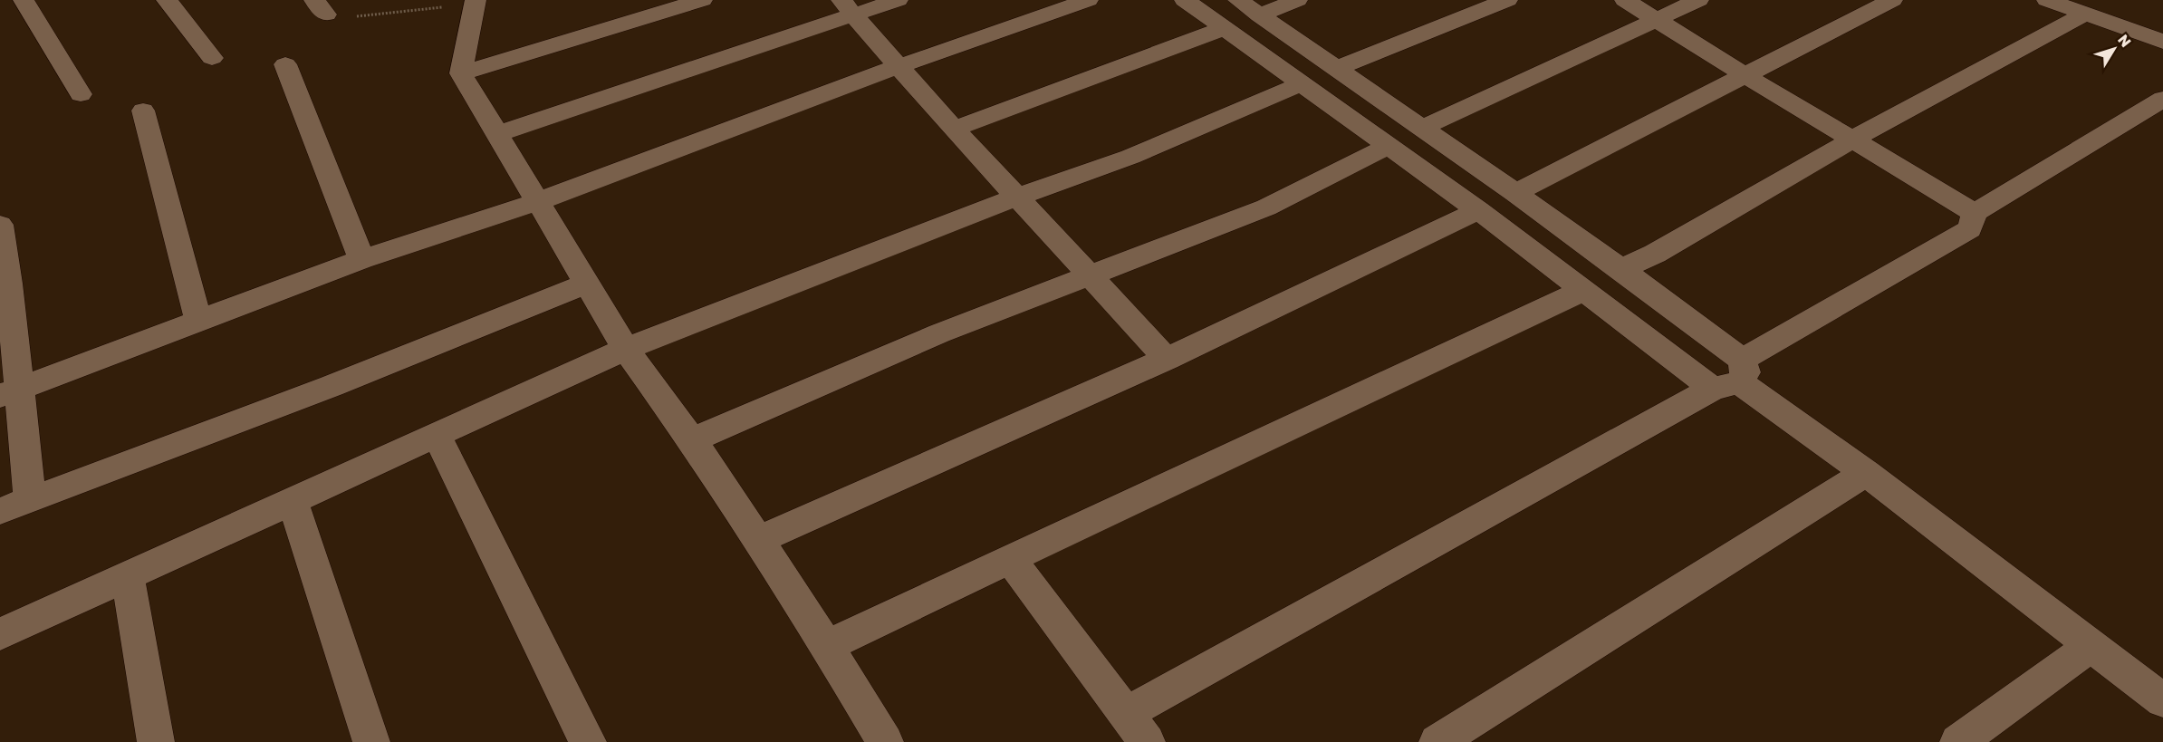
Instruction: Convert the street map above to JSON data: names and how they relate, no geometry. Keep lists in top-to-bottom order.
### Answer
{
  "north": "top right"
}
